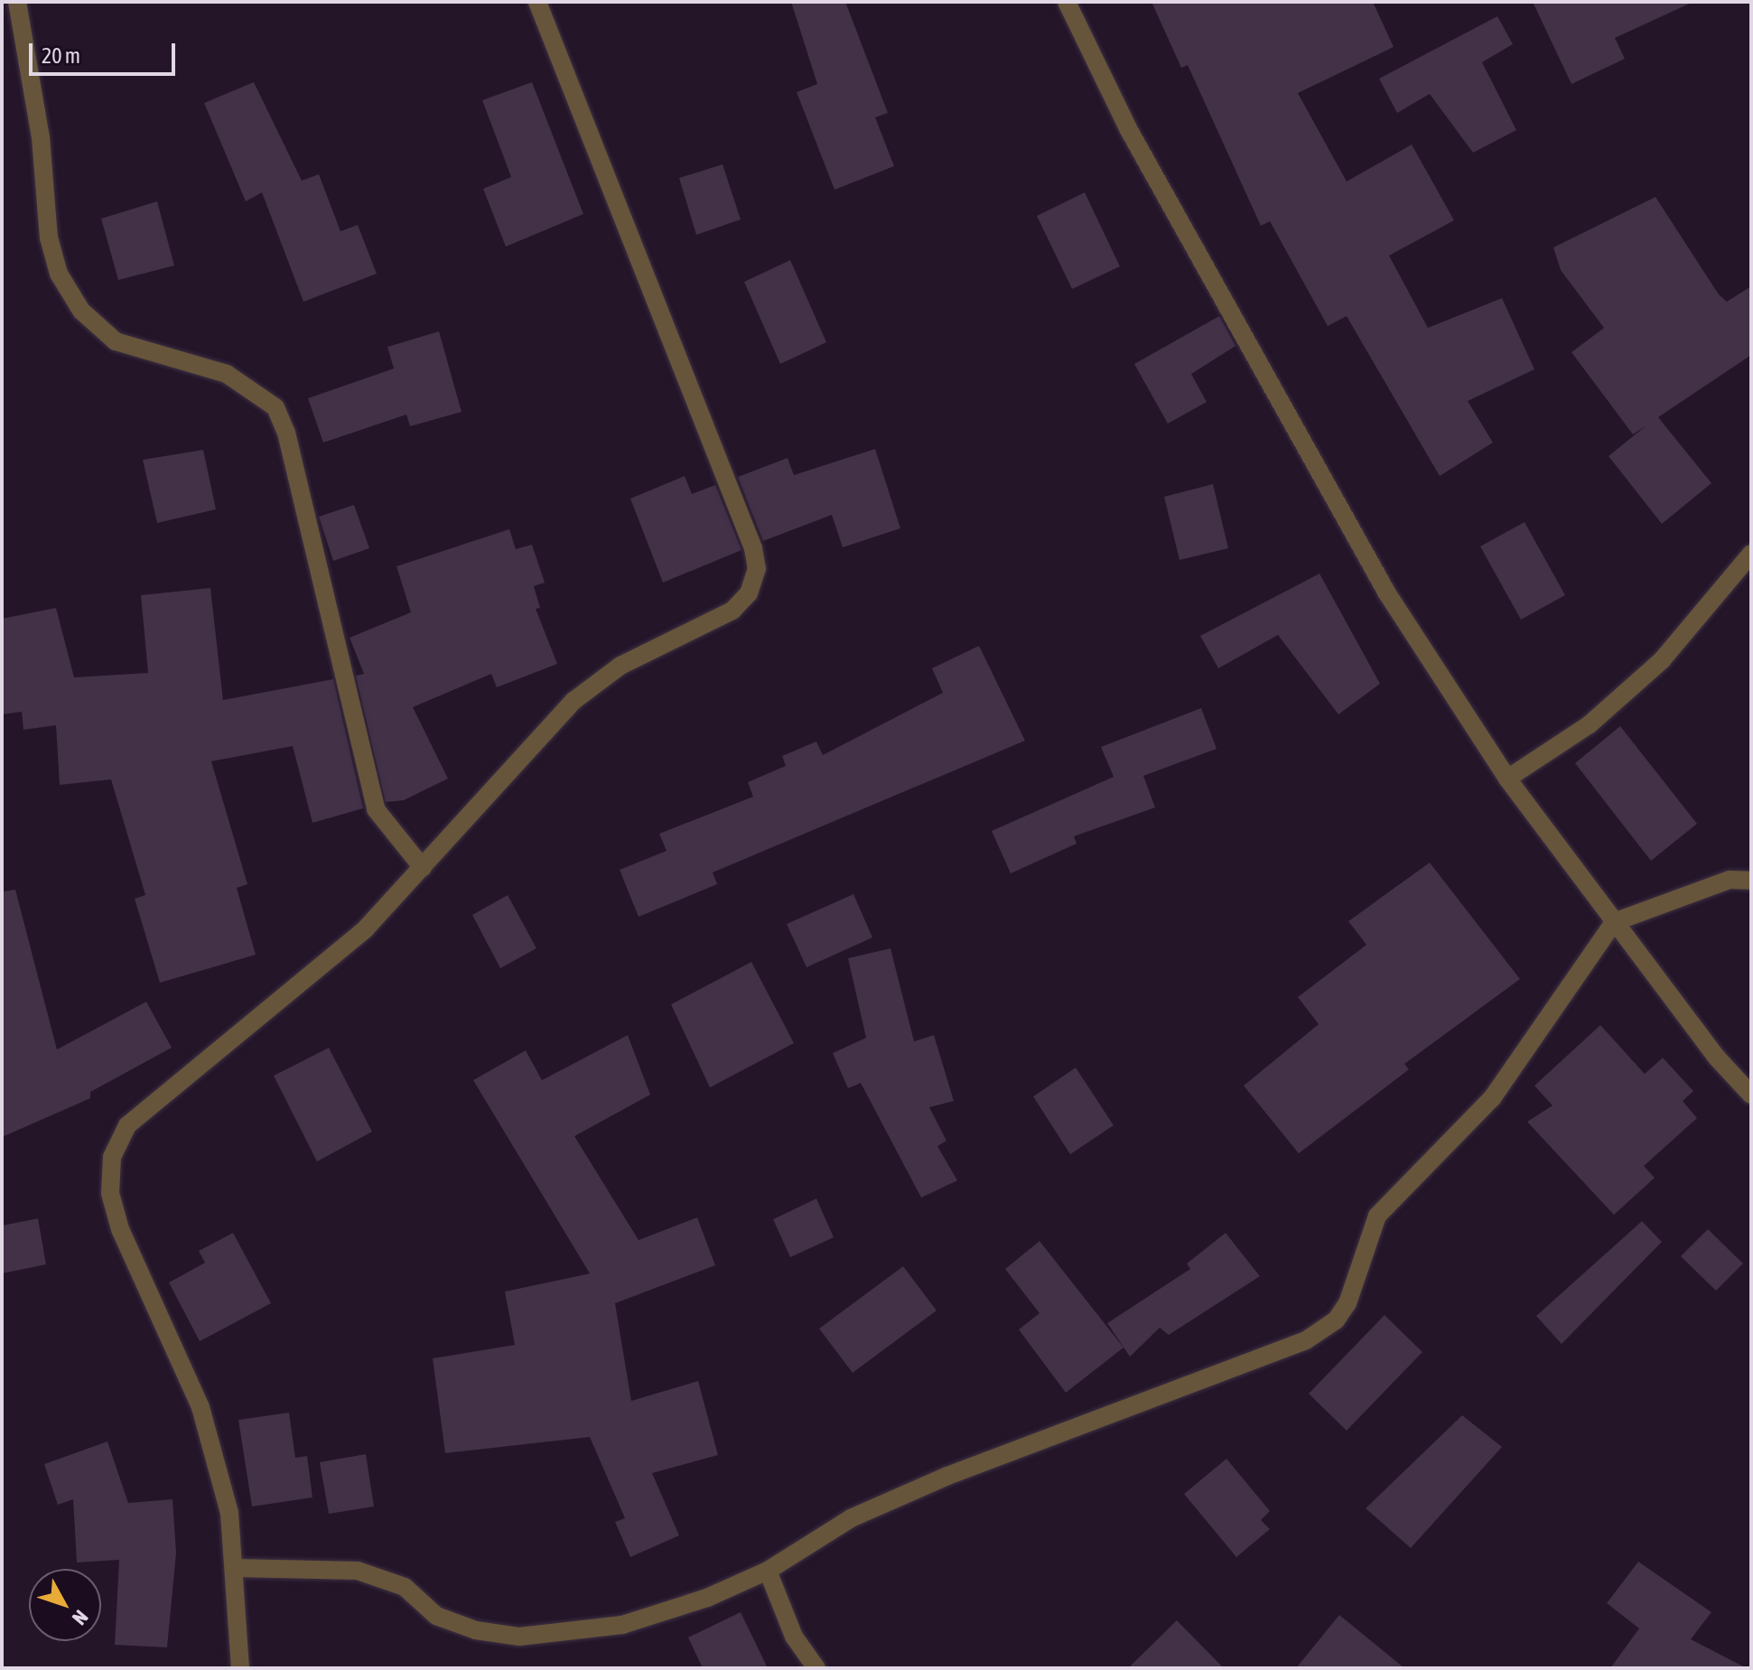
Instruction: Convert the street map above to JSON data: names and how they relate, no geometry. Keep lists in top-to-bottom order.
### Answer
{
  "scale_bar": "20 m",
  "north": "bottom right"
}
